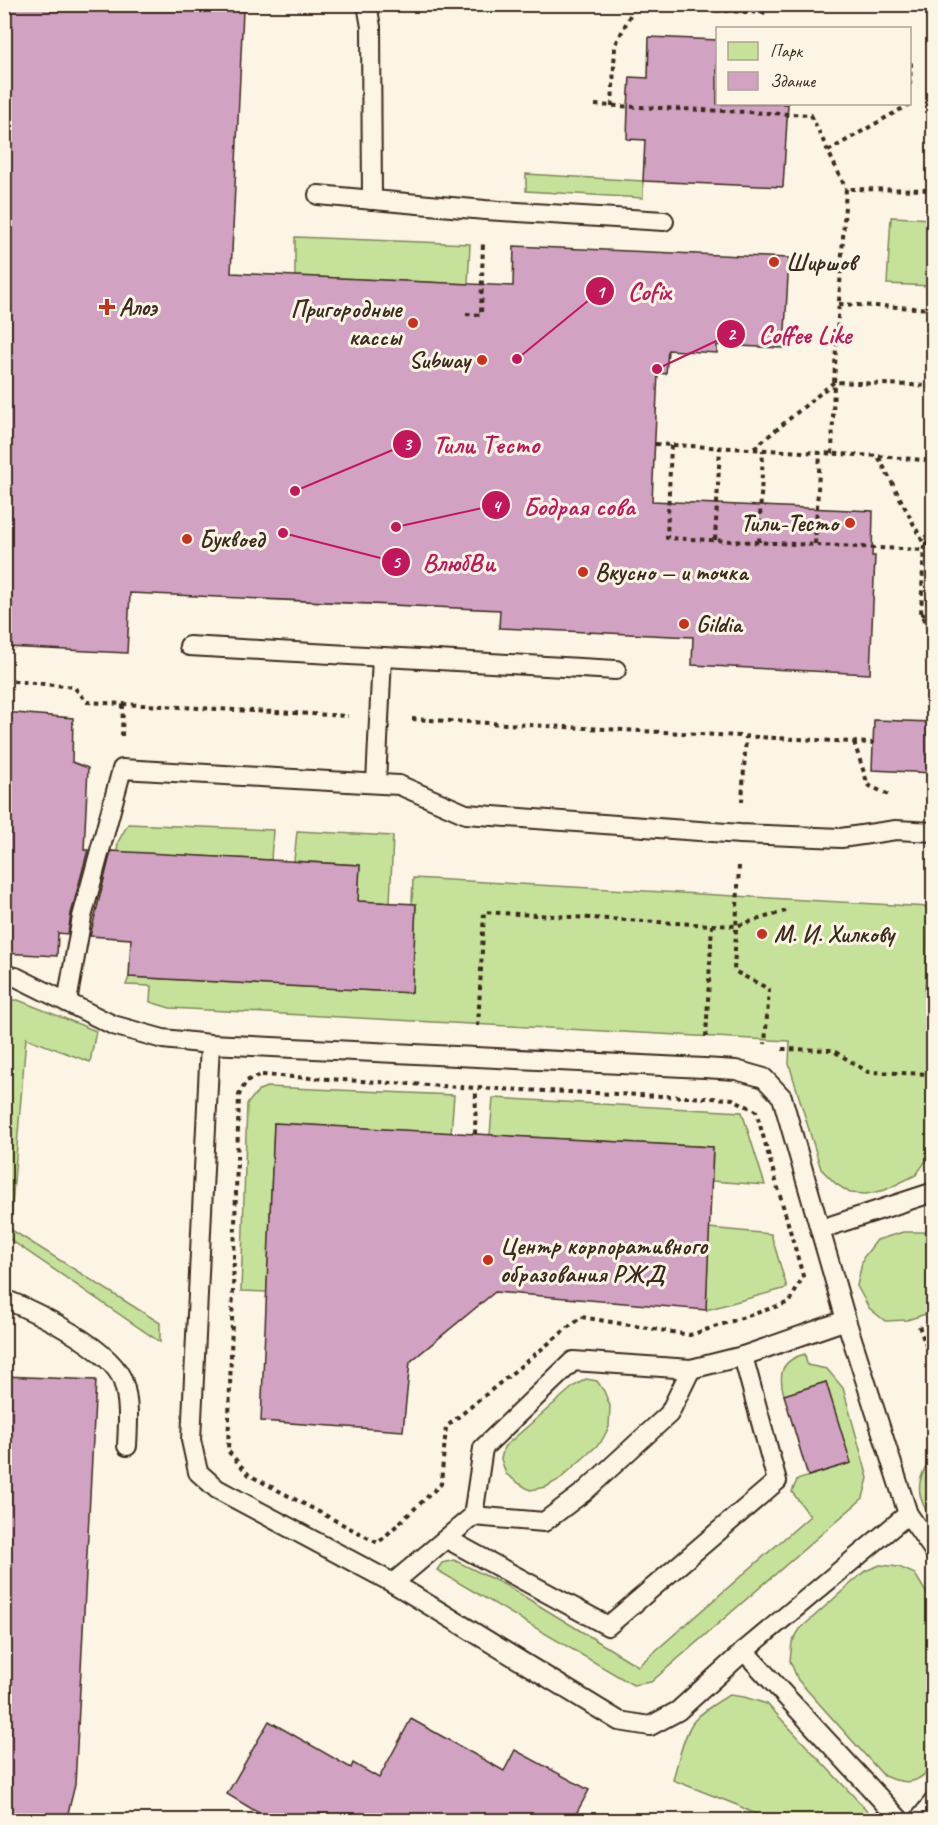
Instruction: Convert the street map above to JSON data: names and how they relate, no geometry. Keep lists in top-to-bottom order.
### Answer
{
  "places": {
    "other": [
      "Ширшов",
      "Пригородные кассы",
      "Cofix",
      "Subway",
      "Coffee Like",
      "Тили Тесто",
      "Тили-Тесто",
      "Бодрая сова",
      "ВлюбВи",
      "Буквоед",
      "Вкусно — и точка",
      "Gildia",
      "М. И. Хилкову",
      "Центр корпоративного образования РЖД"
    ],
    "health": ["Алоэ"]
  },
  "legend": ["Парк", "Здание"]
}
